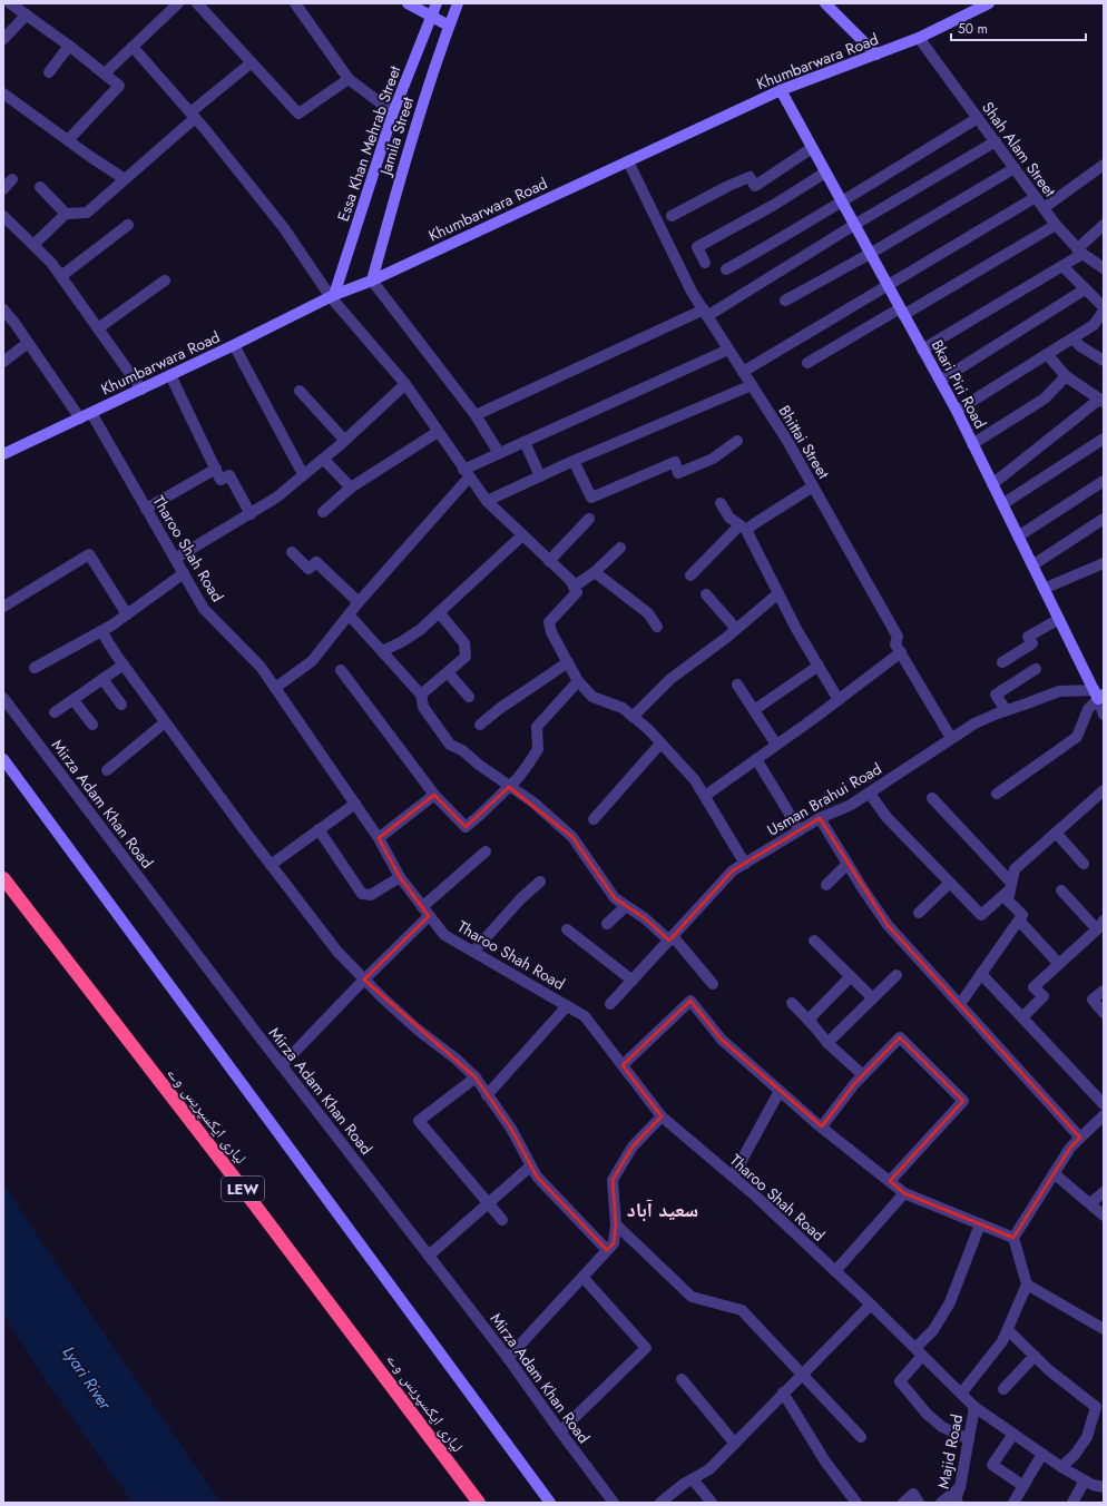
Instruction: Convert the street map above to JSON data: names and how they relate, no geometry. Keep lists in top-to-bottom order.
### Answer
{
  "streets": {
    "highway": ["لیاری ایکسپریس وے", "LEW"],
    "main road": [
      "Khumbarwara Road",
      "Jamila Street",
      "Essa Khan Mehrab Street",
      "Bkari Piri Road"
    ],
    "street": [
      "Shah Alam Street",
      "Bhittai Street",
      "Tharoo Shah Road",
      "Usman Brahui Road",
      "Mirza Adam Khan Road",
      "Majid Road"
    ]
  },
  "crossings": [
    ["Khumbarwara Road", "Jamila Street"],
    ["Khumbarwara Road", "Essa Khan Mehrab Street"],
    ["Khumbarwara Road", "Shah Alam Street"],
    ["Khumbarwara Road", "Bkari Piri Road"],
    ["Khumbarwara Road", "Bhittai Street"],
    ["Khumbarwara Road", "Tharoo Shah Road"],
    ["Bkari Piri Road", "Usman Brahui Road"],
    ["Bhittai Street", "Usman Brahui Road"],
    ["Tharoo Shah Road", "Majid Road"]
  ],
  "districts": ["سعید آباد"],
  "water": ["Lyari River"],
  "scale_bar": "50 m"
}
